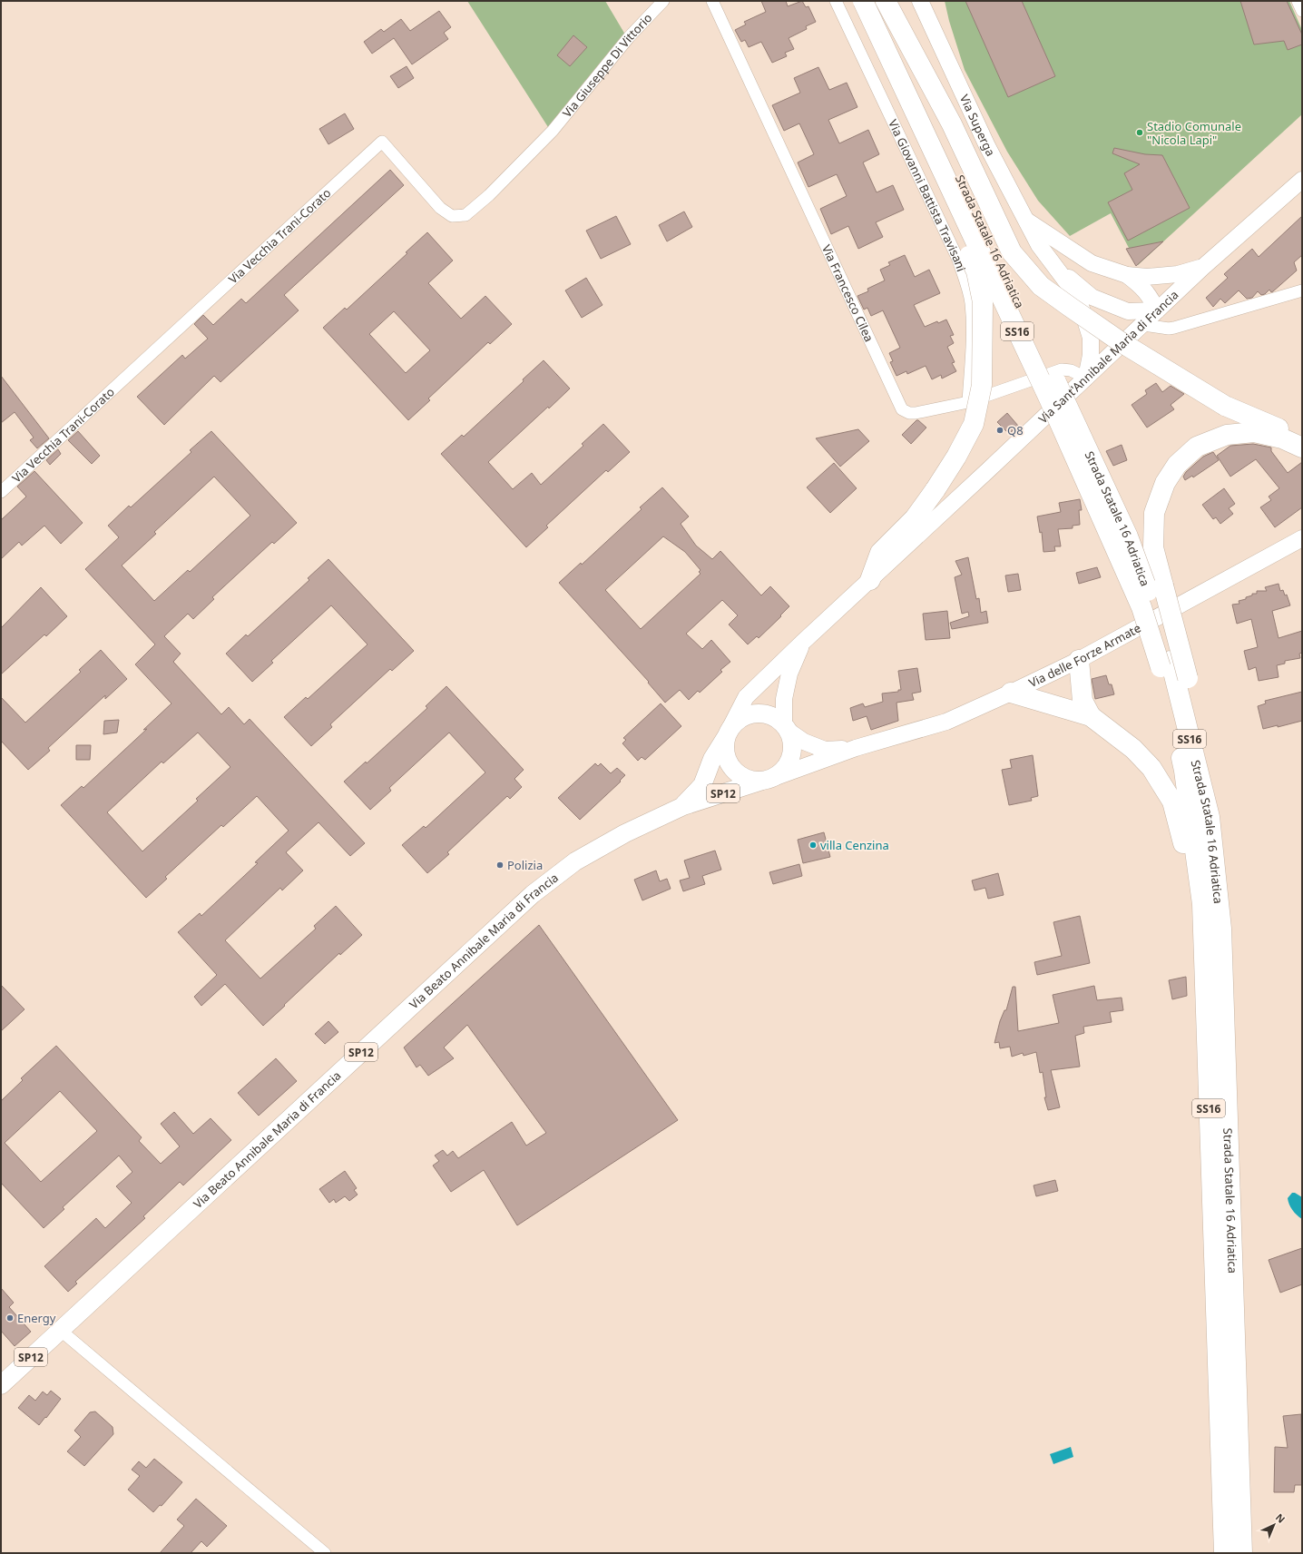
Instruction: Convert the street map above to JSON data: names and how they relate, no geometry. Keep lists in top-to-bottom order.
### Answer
{
  "streets": {
    "highway": ["Strada Statale 16 Adriatica", "SS16"],
    "main road": ["SP12", "Via Beato Annibale Maria di Francia"],
    "street": [
      "Via Giuseppe Di Vittorio",
      "Via Superga",
      "Via Giovanni Battista Travisani",
      "Via Vecchia Trani-Corato",
      "Via Francesco Cilea",
      "Via Sant'Annibale Maria di Francia",
      "Via delle Forze Armate"
    ]
  },
  "crossings": [
    ["Via Giuseppe Di Vittorio", "Via Vecchia Trani-Corato"],
    ["Via Superga", "Via Francesco Cilea"],
    ["Via Superga", "Via Sant'Annibale Maria di Francia"],
    ["Via Giovanni Battista Travisani", "Via Francesco Cilea"],
    ["Strada Statale 16 Adriatica", "SS16"],
    ["Via Francesco Cilea", "Via Sant'Annibale Maria di Francia"],
    ["SS16", "Via Sant'Annibale Maria di Francia"],
    ["SS16", "Via delle Forze Armate"],
    ["Via Sant'Annibale Maria di Francia", "Via delle Forze Armate"],
    ["Via Sant'Annibale Maria di Francia", "Via Beato Annibale Maria di Francia"],
    ["Via delle Forze Armate", "Via Beato Annibale Maria di Francia"]
  ],
  "places": [
    "Stadio Comunale \"Nicola Lapi\"",
    "Q8",
    "villa Cenzina",
    "Polizia",
    "Energy"
  ],
  "north": "top right"
}
